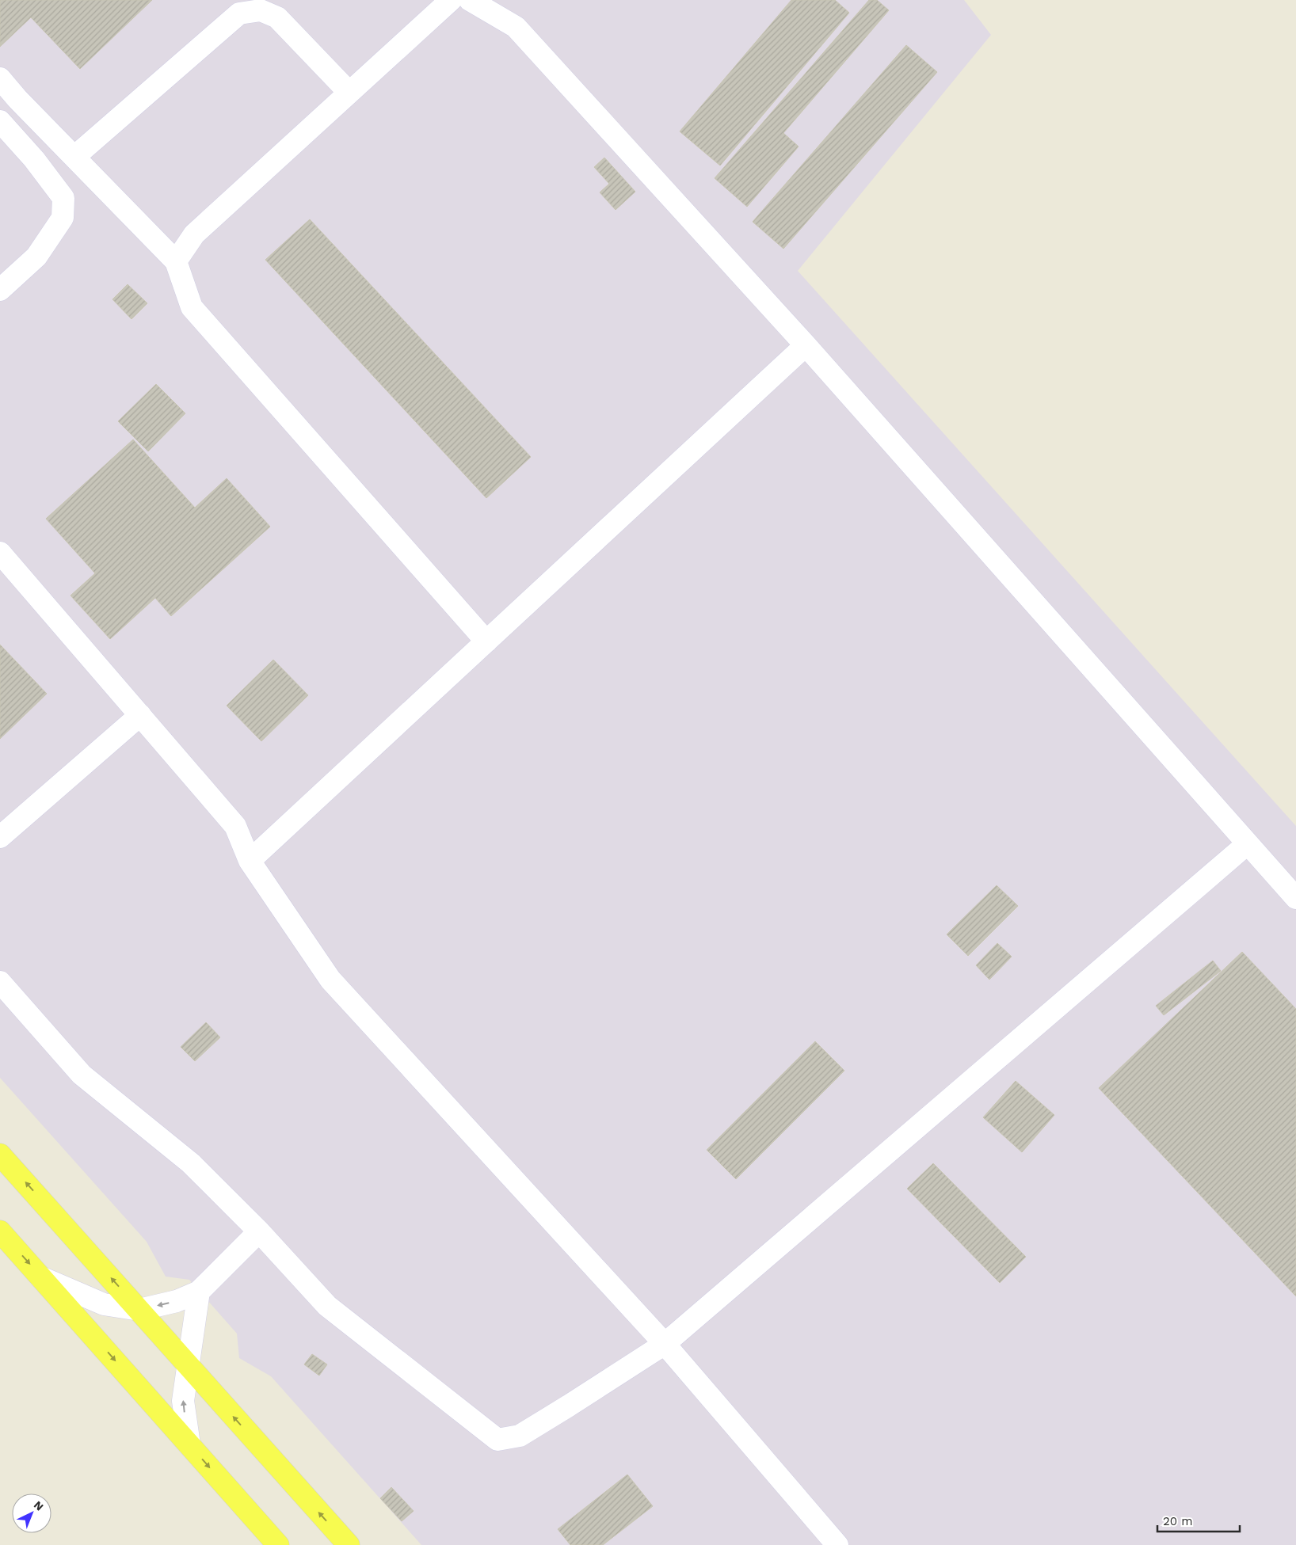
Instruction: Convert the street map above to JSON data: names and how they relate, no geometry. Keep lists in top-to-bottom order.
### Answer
{
  "scale_bar": "20 m",
  "north": "top right"
}
